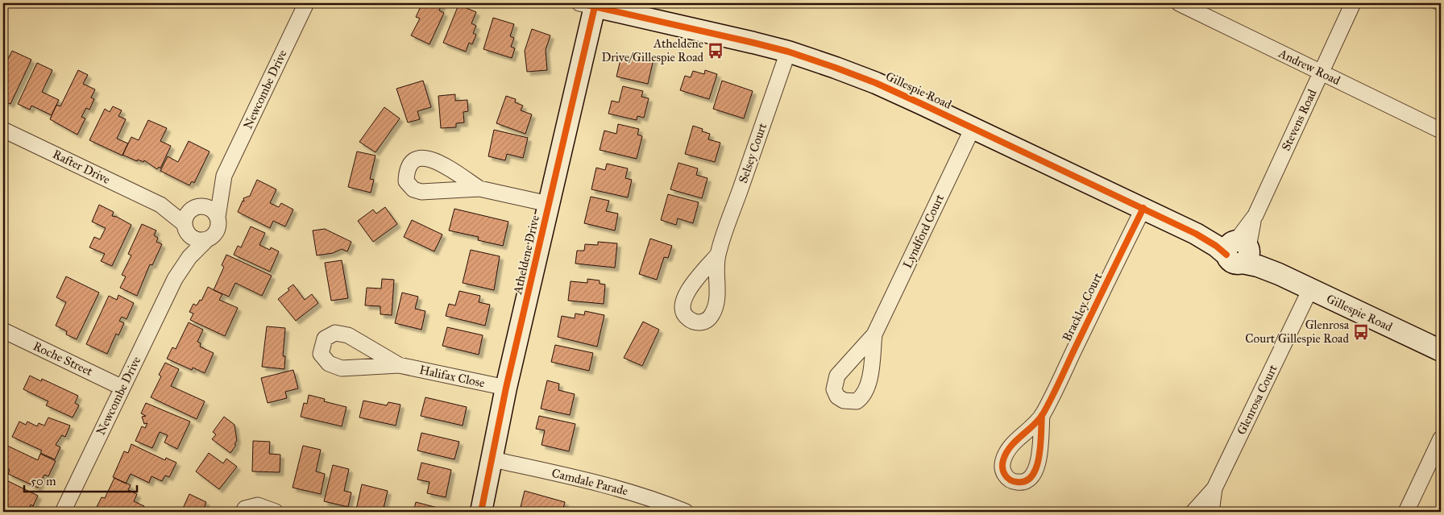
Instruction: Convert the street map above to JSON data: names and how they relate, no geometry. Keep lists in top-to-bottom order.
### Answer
{
  "streets": {
    "street": [
      "Andrew Road",
      "Newcombe Drive",
      "Gillespie Road",
      "Stevens Road",
      "Selsey Court",
      "Rafter Drive",
      "Lyndford Court",
      "Atheldene Drive",
      "Brackley Court",
      "Roche Street",
      "Halifax Close",
      "Glenrosa Court",
      "Camdale Parade"
    ]
  },
  "crossings": [
    ["Andrew Road", "Stevens Road"],
    ["Newcombe Drive", "Rafter Drive"],
    ["Newcombe Drive", "Roche Street"],
    ["Gillespie Road", "Stevens Road"],
    ["Gillespie Road", "Selsey Court"],
    ["Gillespie Road", "Lyndford Court"],
    ["Gillespie Road", "Atheldene Drive"],
    ["Gillespie Road", "Brackley Court"],
    ["Gillespie Road", "Glenrosa Court"],
    ["Atheldene Drive", "Halifax Close"],
    ["Atheldene Drive", "Camdale Parade"]
  ],
  "places": {
    "bus stop": ["Atheldene Drive/Gillespie Road", "Glenrosa Court/Gillespie Road"]
  },
  "scale_bar": "50 m"
}
